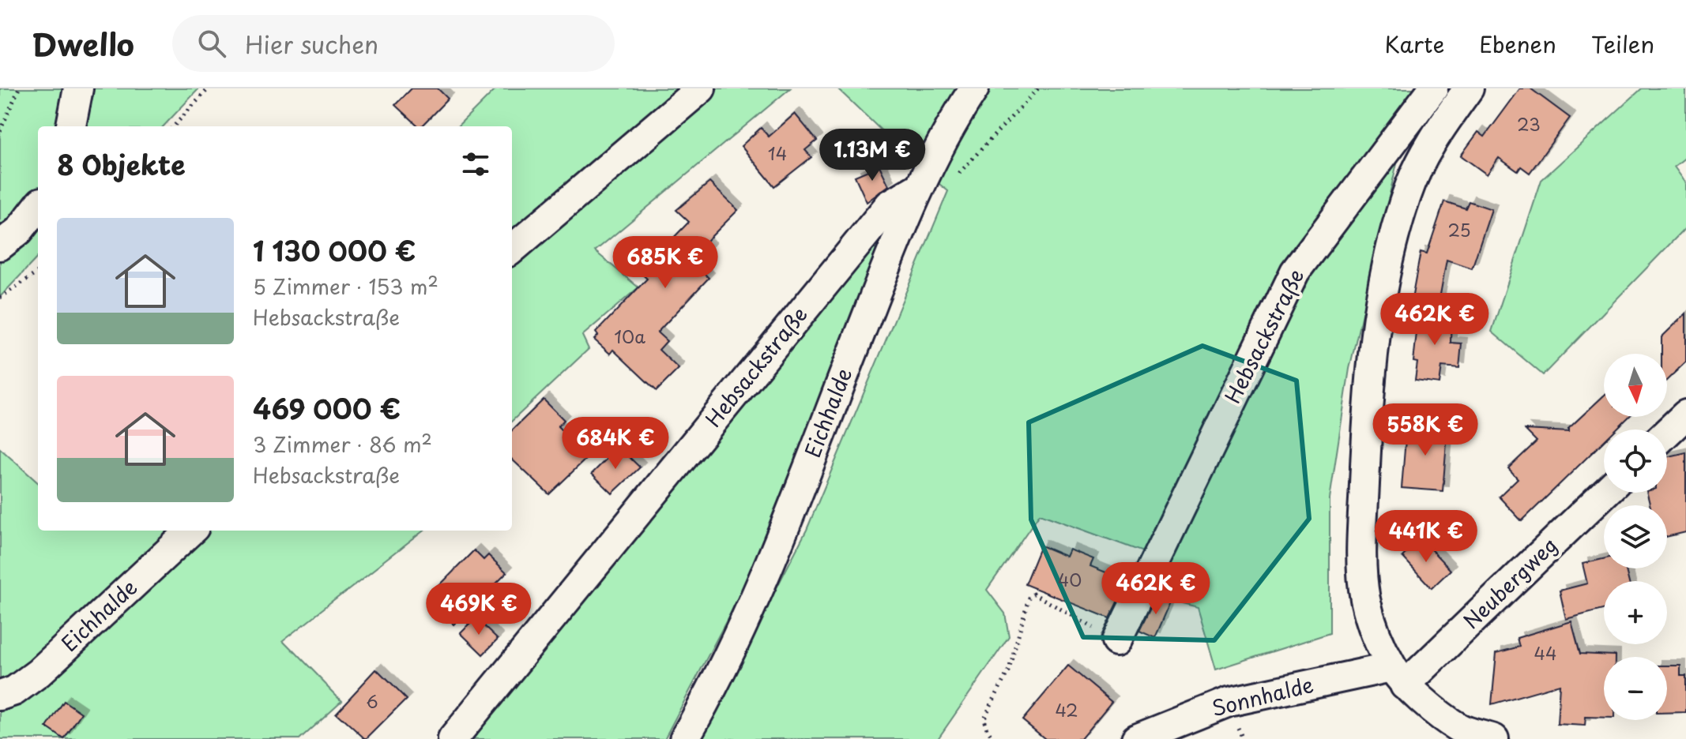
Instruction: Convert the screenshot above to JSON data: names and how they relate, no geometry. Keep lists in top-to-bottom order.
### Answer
{
  "streets": {
    "street": [
      "Hebsackstraße",
      "Eichhalde",
      "Neubergweg",
      "Sonnhalde"
    ]
  },
  "crossings": [
    ["Hebsackstraße", "Eichhalde"],
    ["Neubergweg", "Sonnhalde"]
  ],
  "house_numbers": [
    "23",
    "14",
    "25",
    "10a",
    "40",
    "44",
    "6",
    "42"
  ],
  "north": "bottom",
  "page": {
    "header": "Dwello",
    "search": "Hier suchen",
    "nav": ["Karte", "Ebenen", "Teilen"],
    "heading": "8 Objekte",
    "price": [
      "1.13M €",
      "685K €",
      "462K €",
      "558K €",
      "684K €",
      "441K €",
      "462K €",
      "469K €"
    ],
    "list": [
      {
        "name": "1 130 000 €",
        "note": "5 Zimmer · 153 m² · Hebsackstraße"
      },
      {
        "name": "469 000 €",
        "note": "3 Zimmer · 86 m² · Hebsackstraße"
      }
    ],
    "map_buttons": ["+", "−"]
  }
}
